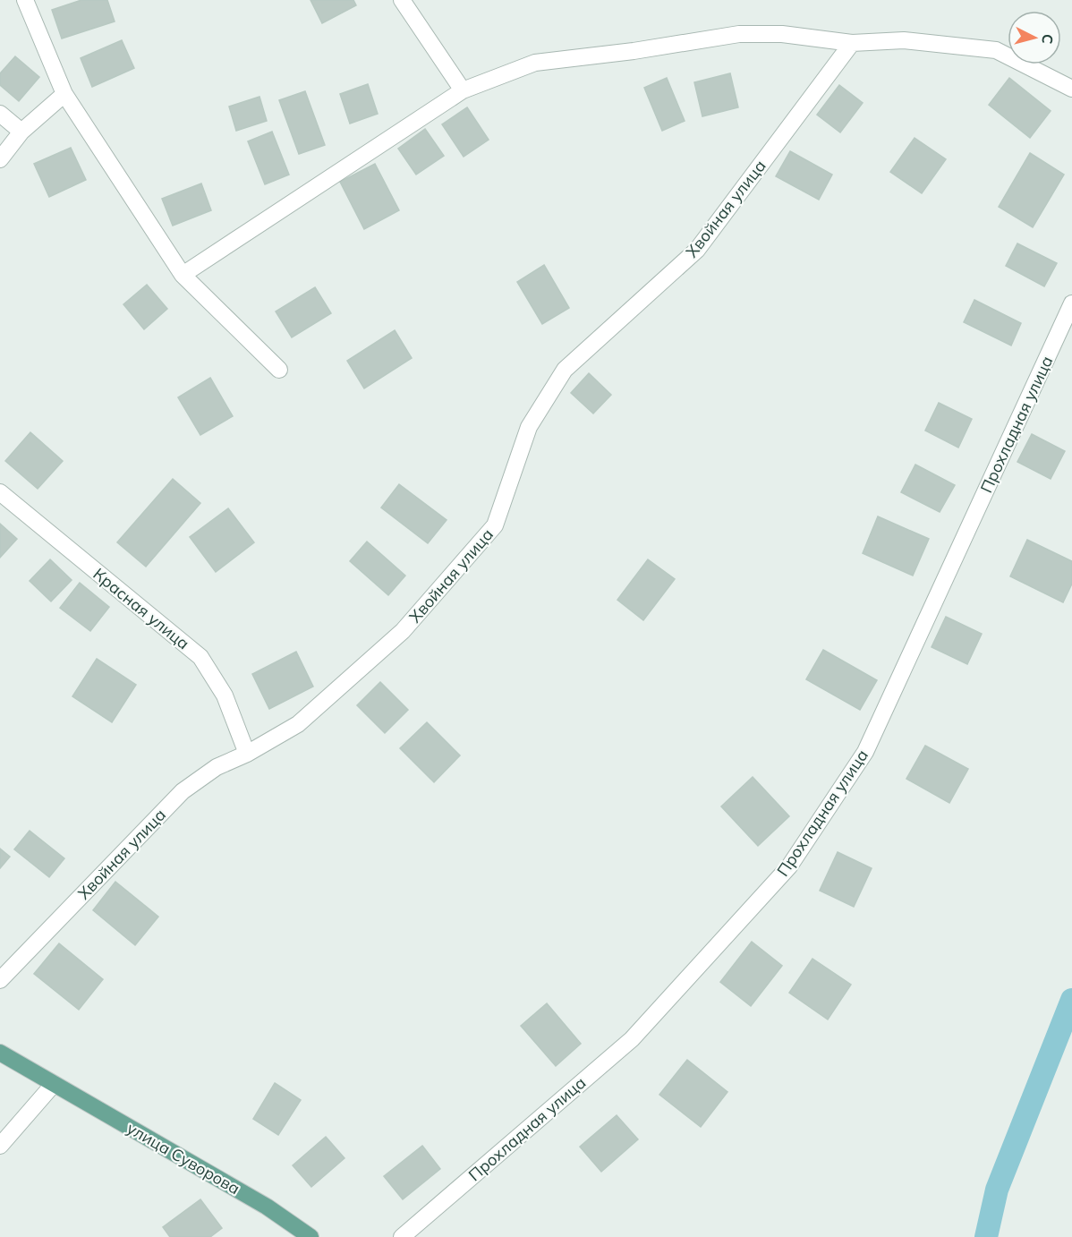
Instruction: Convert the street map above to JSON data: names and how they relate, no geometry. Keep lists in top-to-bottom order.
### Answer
{
  "streets": {
    "main road": ["улица Суворова"],
    "street": ["Хвойная улица", "Прохладная улица", "Красная улица"]
  },
  "crossings": [
    ["Хвойная улица", "Красная улица"]
  ],
  "north": "right"
}
